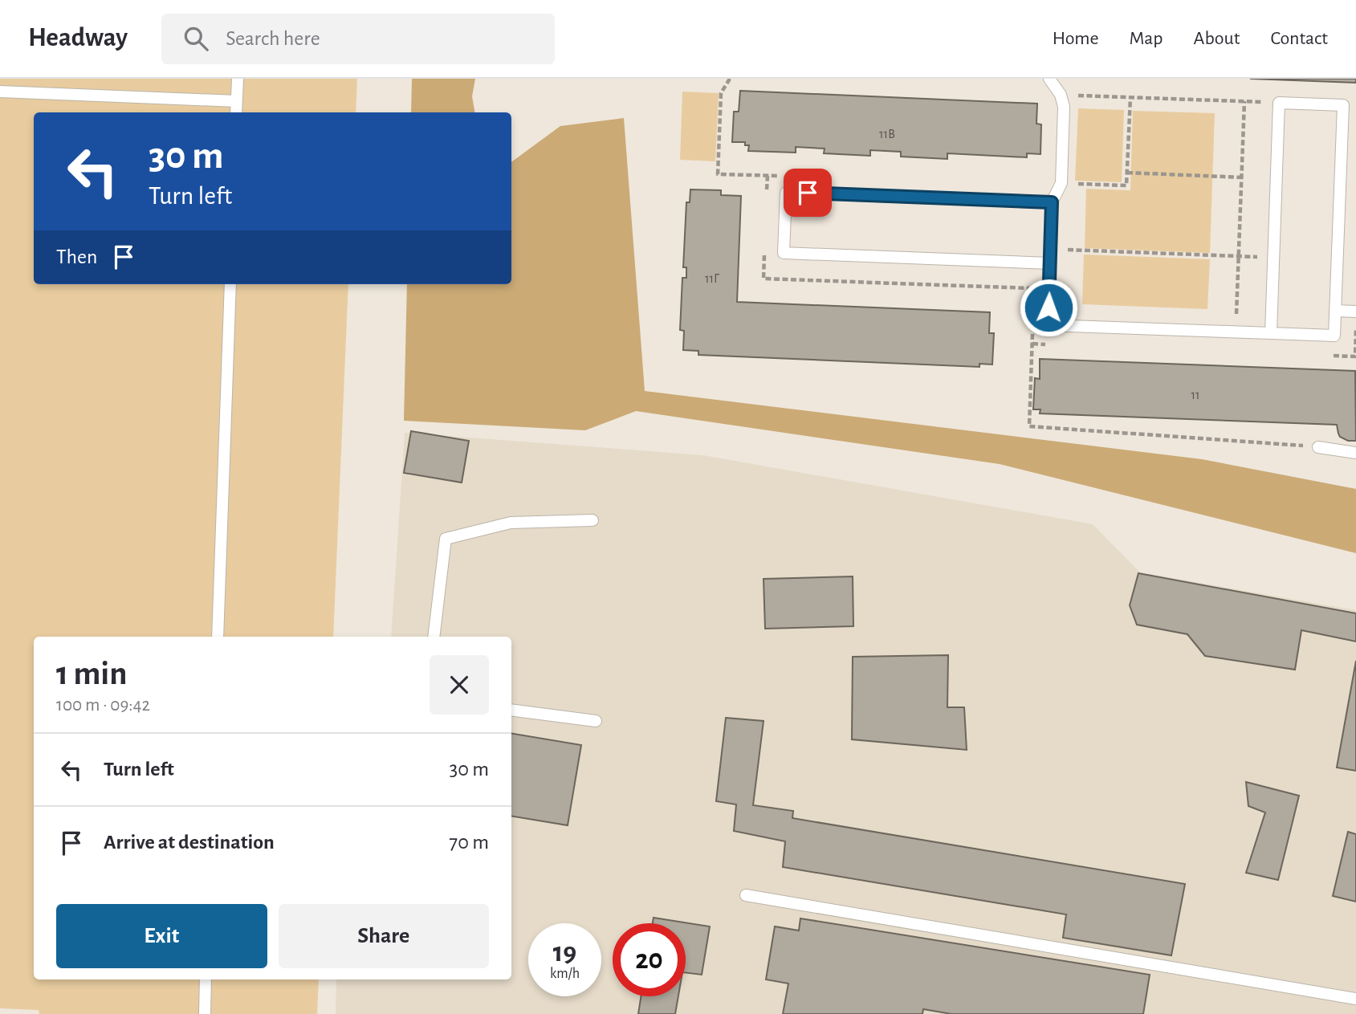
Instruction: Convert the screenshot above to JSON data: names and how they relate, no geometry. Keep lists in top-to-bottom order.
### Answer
{
  "house_numbers": ["11В", "11Г", "11"],
  "page": {
    "header": "Headway",
    "search": "Search here",
    "nav": [
      "Home",
      "Map",
      "About",
      "Contact"
    ],
    "turn": ["30 m", "Turn left"],
    "then": "Then",
    "heading": ["1 min", "100 m · 09:42"],
    "list": [
      {
        "name": "Turn left",
        "value": "30 m"
      },
      {
        "name": "Arrive at destination",
        "value": "70 m"
      }
    ],
    "buttons": ["Exit", "Share"],
    "speed": "19 km/h",
    "limit": "20"
  }
}
